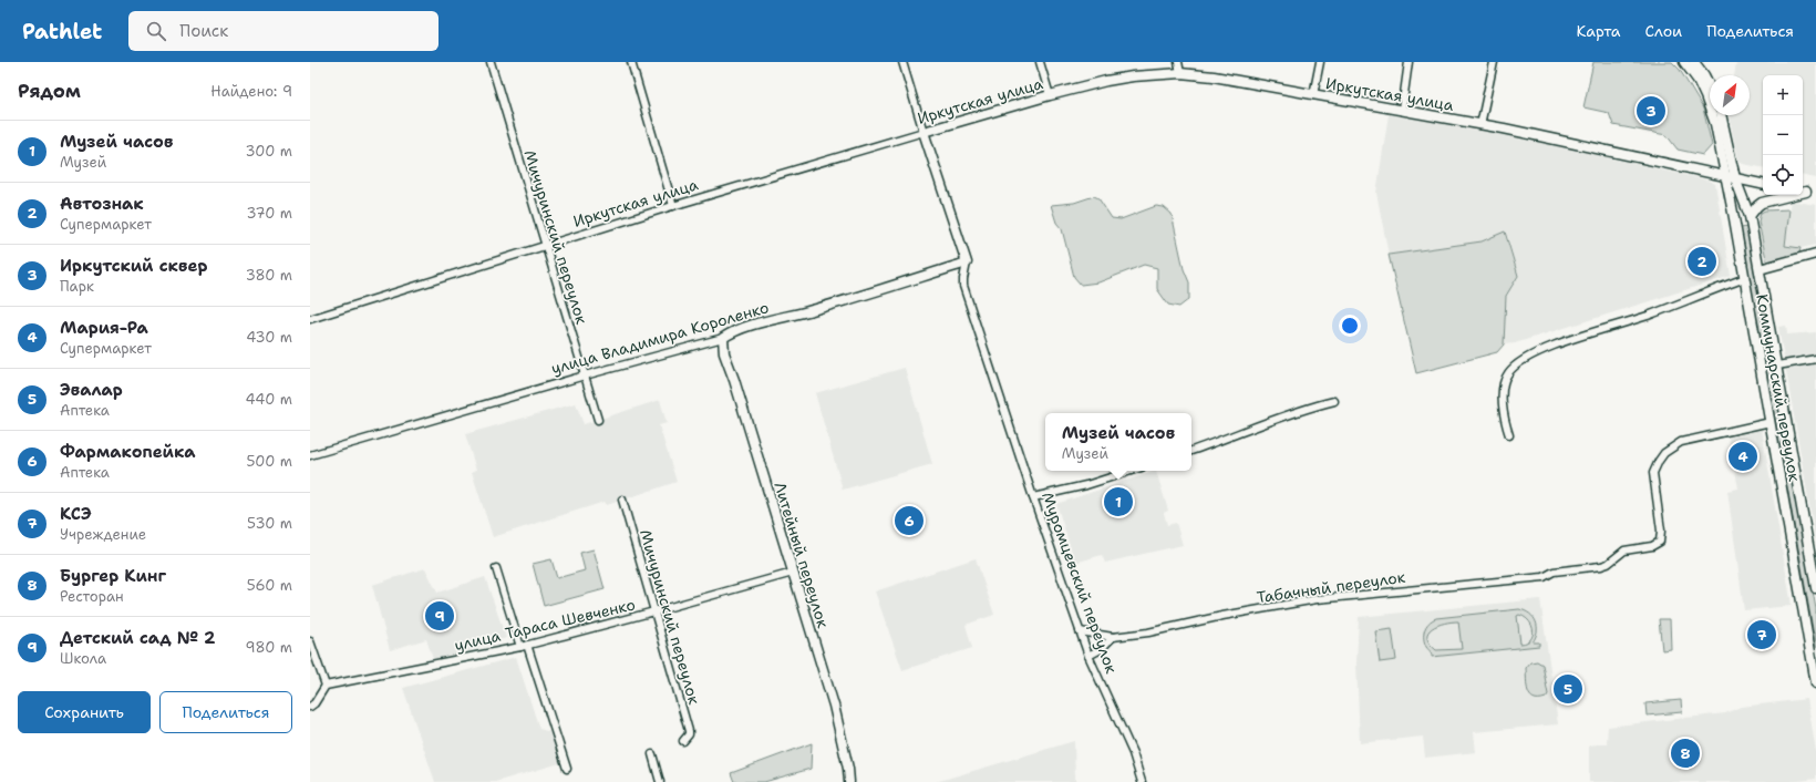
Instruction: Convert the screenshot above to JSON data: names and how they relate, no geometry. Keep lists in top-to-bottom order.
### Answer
{
  "streets": {
    "main road": [
      "Иркутская улица",
      "улица Владимира Короленко",
      "Коммунарский переулок",
      "Литейный переулок"
    ],
    "street": [
      "Мичуринский переулок",
      "Муромцевский переулок",
      "Табачный переулок",
      "улица Тараса Шевченко"
    ]
  },
  "crossings": [
    ["Иркутская улица", "Мичуринский переулок"],
    ["Иркутская улица", "Коммунарский переулок"],
    ["Мичуринский переулок", "улица Владимира Короленко"],
    ["Мичуринский переулок", "улица Тараса Шевченко"],
    ["улица Владимира Короленко", "Литейный переулок"],
    ["улица Владимира Короленко", "Муромцевский переулок"],
    ["Коммунарский переулок", "Табачный переулок"],
    ["Литейный переулок", "улица Тараса Шевченко"],
    ["Муромцевский переулок", "Табачный переулок"]
  ],
  "north": "top right",
  "page": {
    "header": "Pathlet",
    "search": "Поиск",
    "nav": ["Карта", "Слои", "Поделиться"],
    "heading": ["Рядом", "Найдено: 9"],
    "map_buttons": ["+", "−"],
    "pins": [
      "3",
      "2",
      "4",
      "1",
      "6",
      "9",
      "7",
      "5",
      "8"
    ],
    "list": [
      {
        "mark": "1",
        "name": "Музей часов",
        "note": "Музей",
        "value": "300 m"
      },
      {
        "mark": "2",
        "name": "Автознак",
        "note": "Супермаркет",
        "value": "370 m"
      },
      {
        "mark": "3",
        "name": "Иркутский сквер",
        "note": "Парк",
        "value": "380 m"
      },
      {
        "mark": "4",
        "name": "Мария-Ра",
        "note": "Супермаркет",
        "value": "430 m"
      },
      {
        "mark": "5",
        "name": "Эвалар",
        "note": "Аптека",
        "value": "440 m"
      },
      {
        "mark": "6",
        "name": "Фармакопейка",
        "note": "Аптека",
        "value": "500 m"
      },
      {
        "mark": "7",
        "name": "КСЭ",
        "note": "Учреждение",
        "value": "530 m"
      },
      {
        "mark": "8",
        "name": "Бургер Кинг",
        "note": "Ресторан",
        "value": "560 m"
      },
      {
        "mark": "9",
        "name": "Детский сад № 2",
        "note": "Школа",
        "value": "980 m"
      }
    ],
    "popup": ["Музей часов", "Музей"],
    "buttons": ["Сохранить", "Поделиться"]
  }
}
